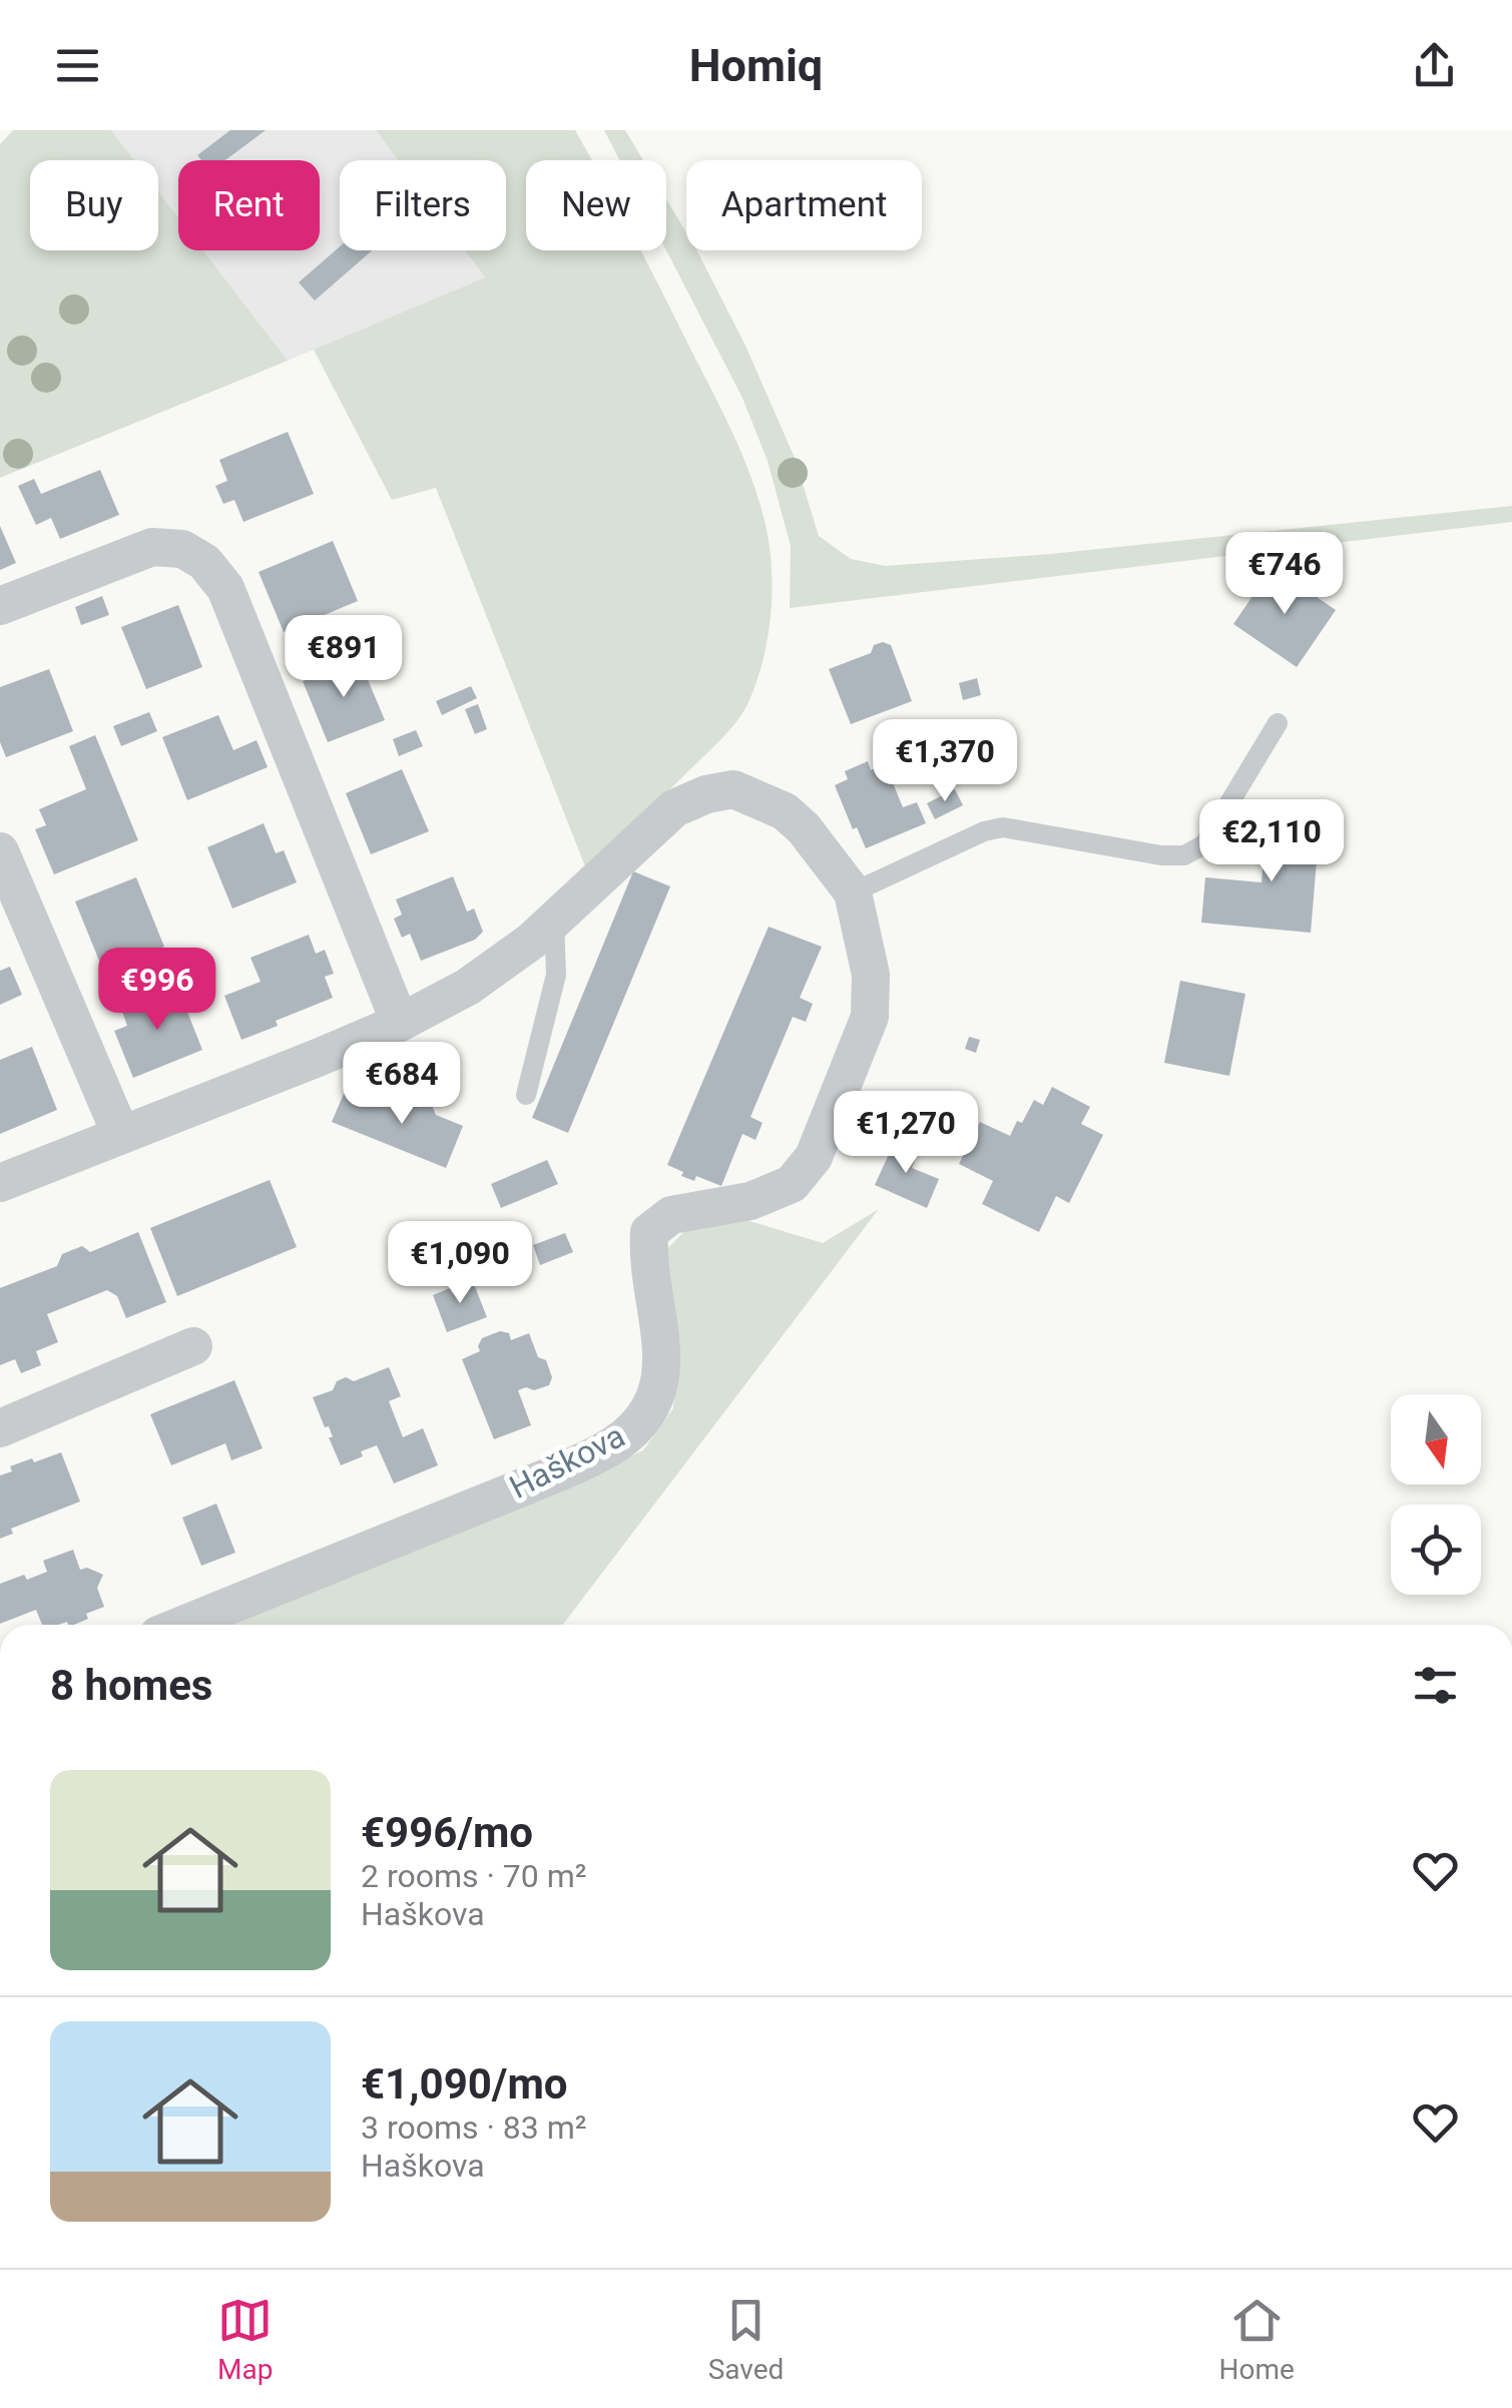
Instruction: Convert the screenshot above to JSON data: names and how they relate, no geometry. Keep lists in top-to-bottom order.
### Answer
{
  "streets": {
    "street": ["Haškova"]
  },
  "north": "bottom",
  "page": {
    "header": "Homiq",
    "chip": [
      "Buy",
      "Rent",
      "Filters",
      "New",
      "Apartment"
    ],
    "price": [
      "€746",
      "€891",
      "€1,370",
      "€2,110",
      "€996",
      "€684",
      "€1,270",
      "€1,090"
    ],
    "heading": "8 homes",
    "list": [
      {
        "name": "€996/mo",
        "note": "2 rooms · 70 m² · Haškova"
      },
      {
        "name": "€1,090/mo",
        "note": "3 rooms · 83 m² · Haškova"
      }
    ],
    "tabs": ["Map", "Saved", "Home"]
  }
}
